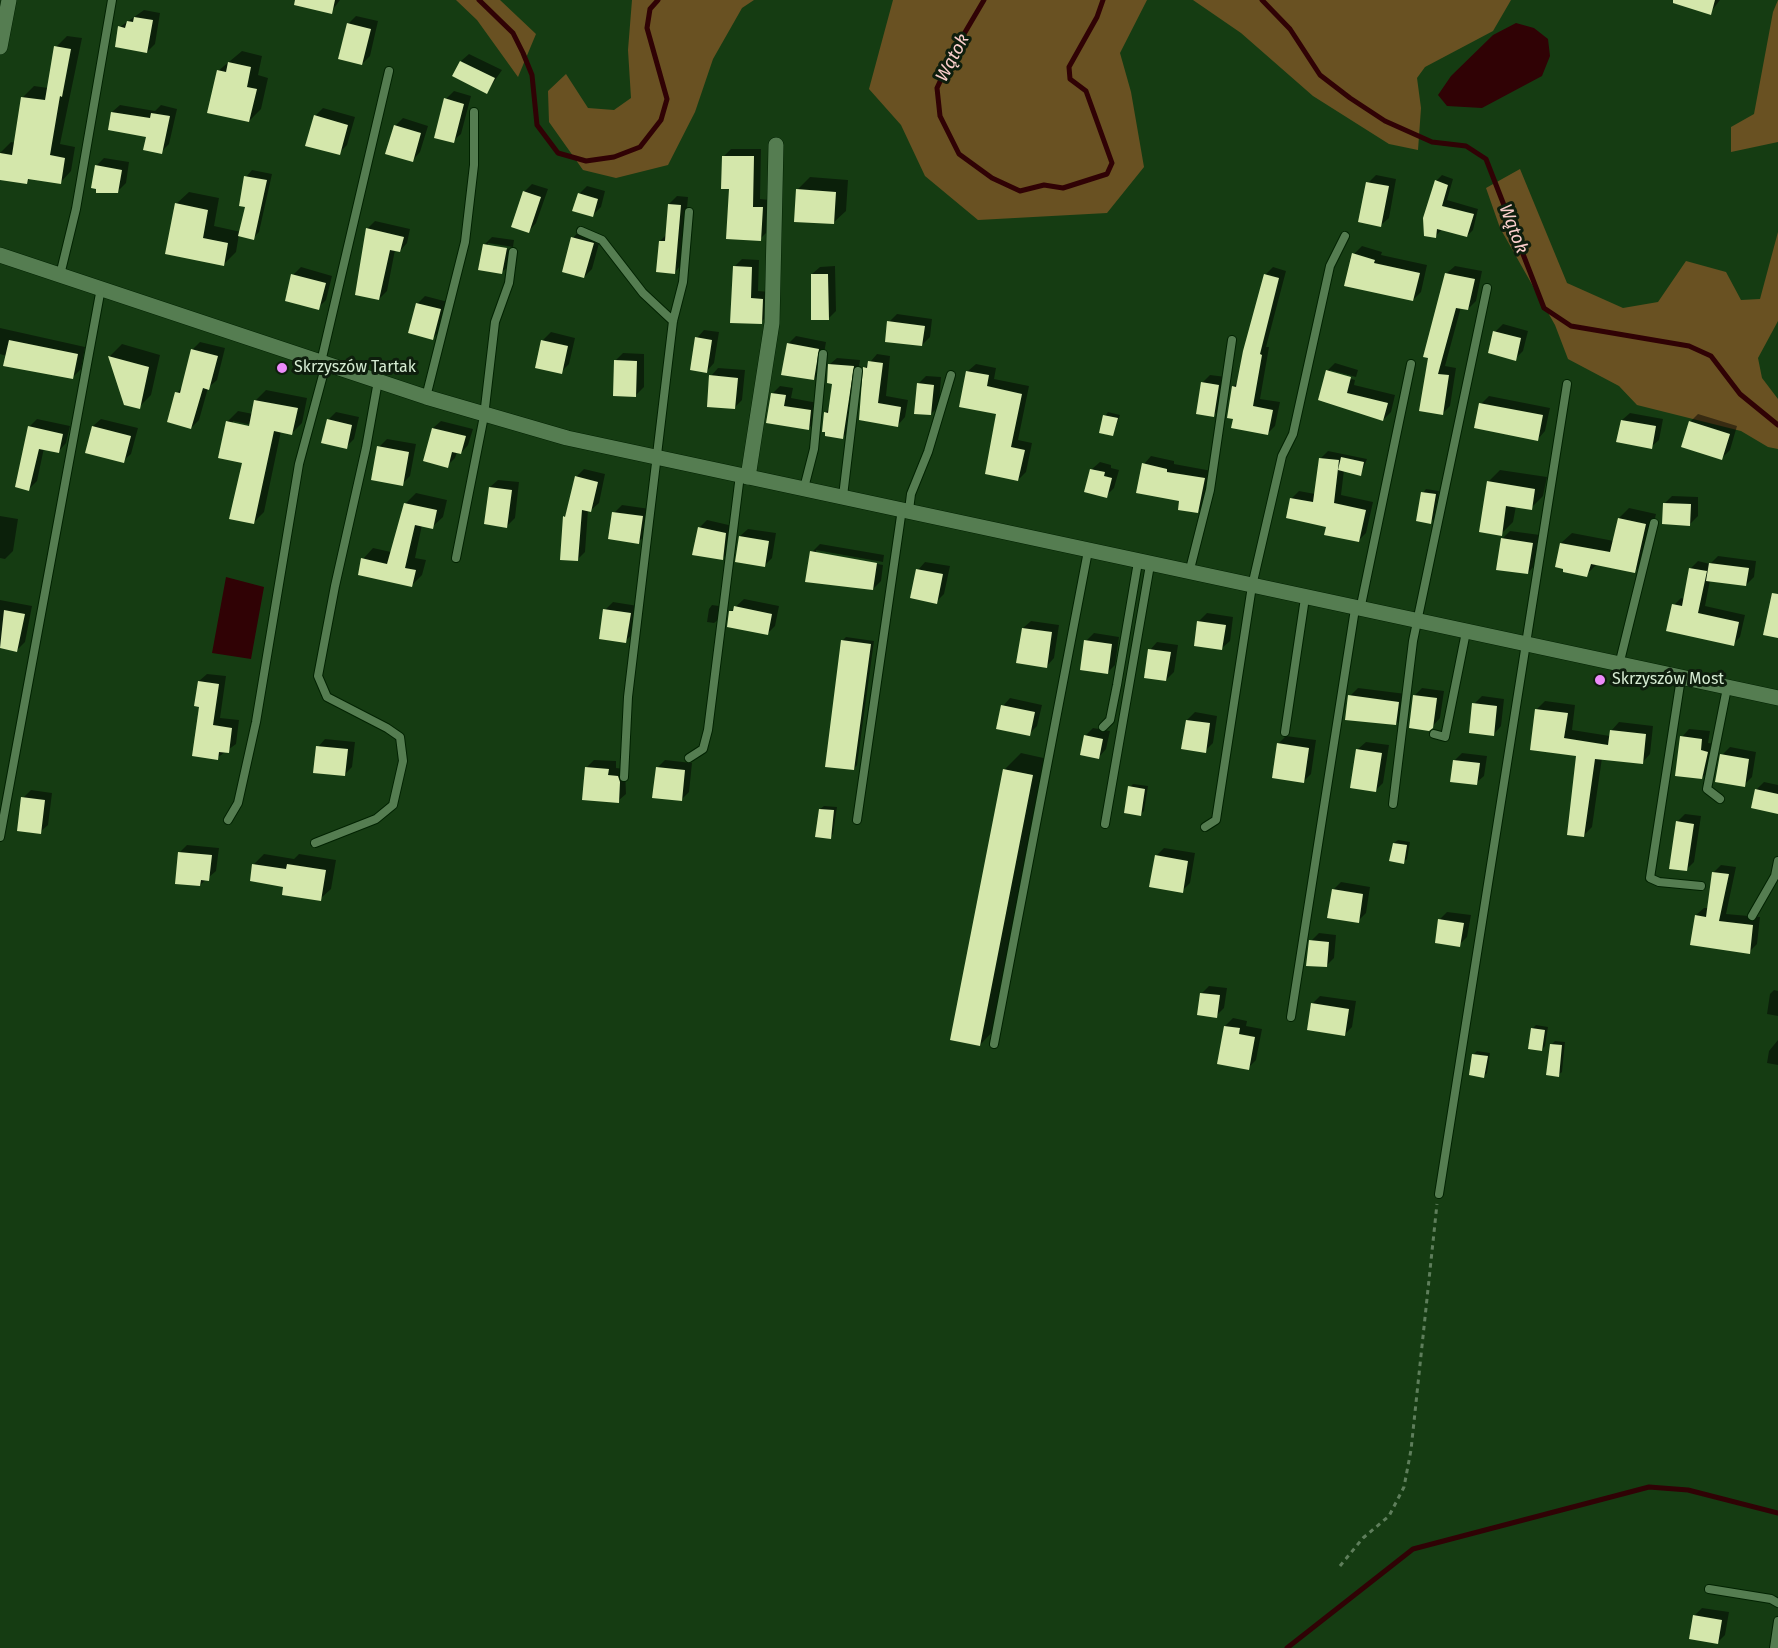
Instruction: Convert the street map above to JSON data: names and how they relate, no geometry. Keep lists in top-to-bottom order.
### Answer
{
  "water": ["Wątok"],
  "places": ["Skrzyszów Tartak", "Skrzyszów Most"]
}
